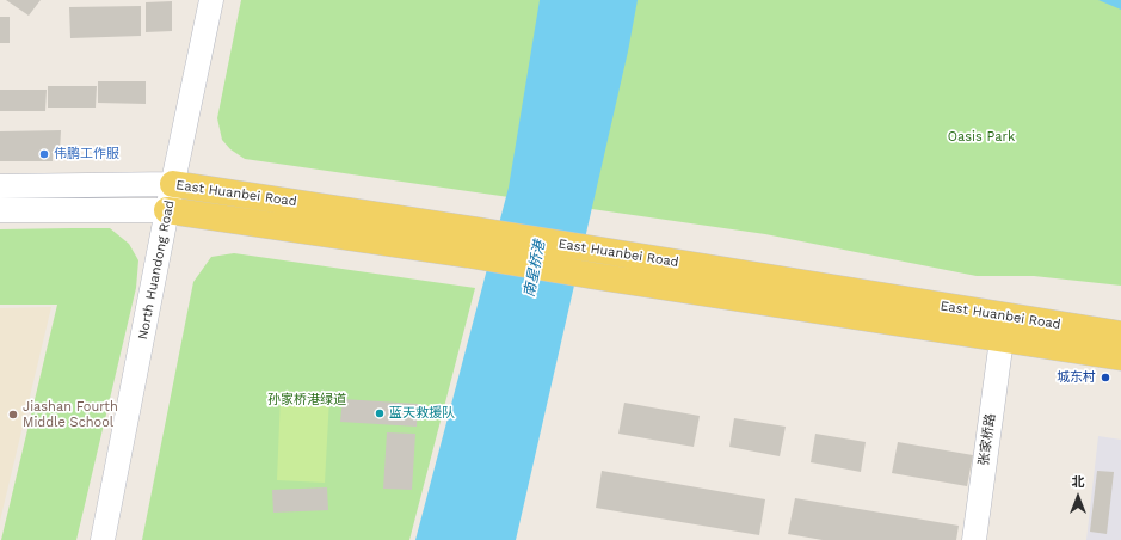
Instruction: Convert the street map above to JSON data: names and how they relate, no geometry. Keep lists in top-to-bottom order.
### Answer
{
  "streets": {
    "main road": ["East Huanbei Road"],
    "street": ["North Huandong Road", "张家桥路"]
  },
  "crossings": [
    ["East Huanbei Road", "North Huandong Road"],
    ["East Huanbei Road", "张家桥路"]
  ],
  "water": ["南星桥港"],
  "parks": ["Oasis Park", "孙家桥港绿道"],
  "places": [
    "伟鹏工作服",
    "城东村",
    "蓝天救援队",
    "Jiashan Fourth Middle School"
  ],
  "north": "top"
}
